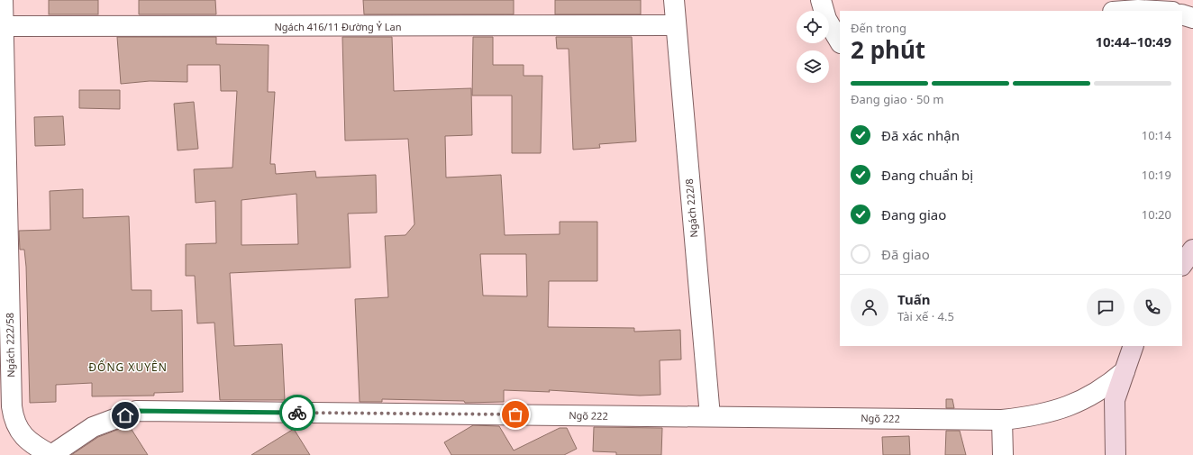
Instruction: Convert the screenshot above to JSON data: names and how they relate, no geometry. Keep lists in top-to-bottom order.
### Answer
{
  "streets": {
    "street": [
      "Ngách 416/11 Đường Ỷ Lan",
      "Ngách 222/8",
      "Ngách 222/58",
      "Ngõ 222"
    ]
  },
  "crossings": [
    ["Ngách 416/11 Đường Ỷ Lan", "Ngách 222/8"],
    ["Ngách 416/11 Đường Ỷ Lan", "Ngách 222/58"],
    ["Ngách 222/8", "Ngõ 222"],
    ["Ngách 222/58", "Ngõ 222"]
  ],
  "districts": ["ĐỔNG XUYÊN"],
  "page": {
    "heading": ["2 phút", "Đến trong", "10:44–10:49"],
    "panel": ["Tuấn", "Tài xế · 4.5"],
    "bar": "Đang giao · 50 m",
    "list": [
      ["Đã xác nhận", "10:14"],
      ["Đang chuẩn bị", "10:19"],
      ["Đang giao", "10:20"],
      "Đã giao"
    ]
  }
}
